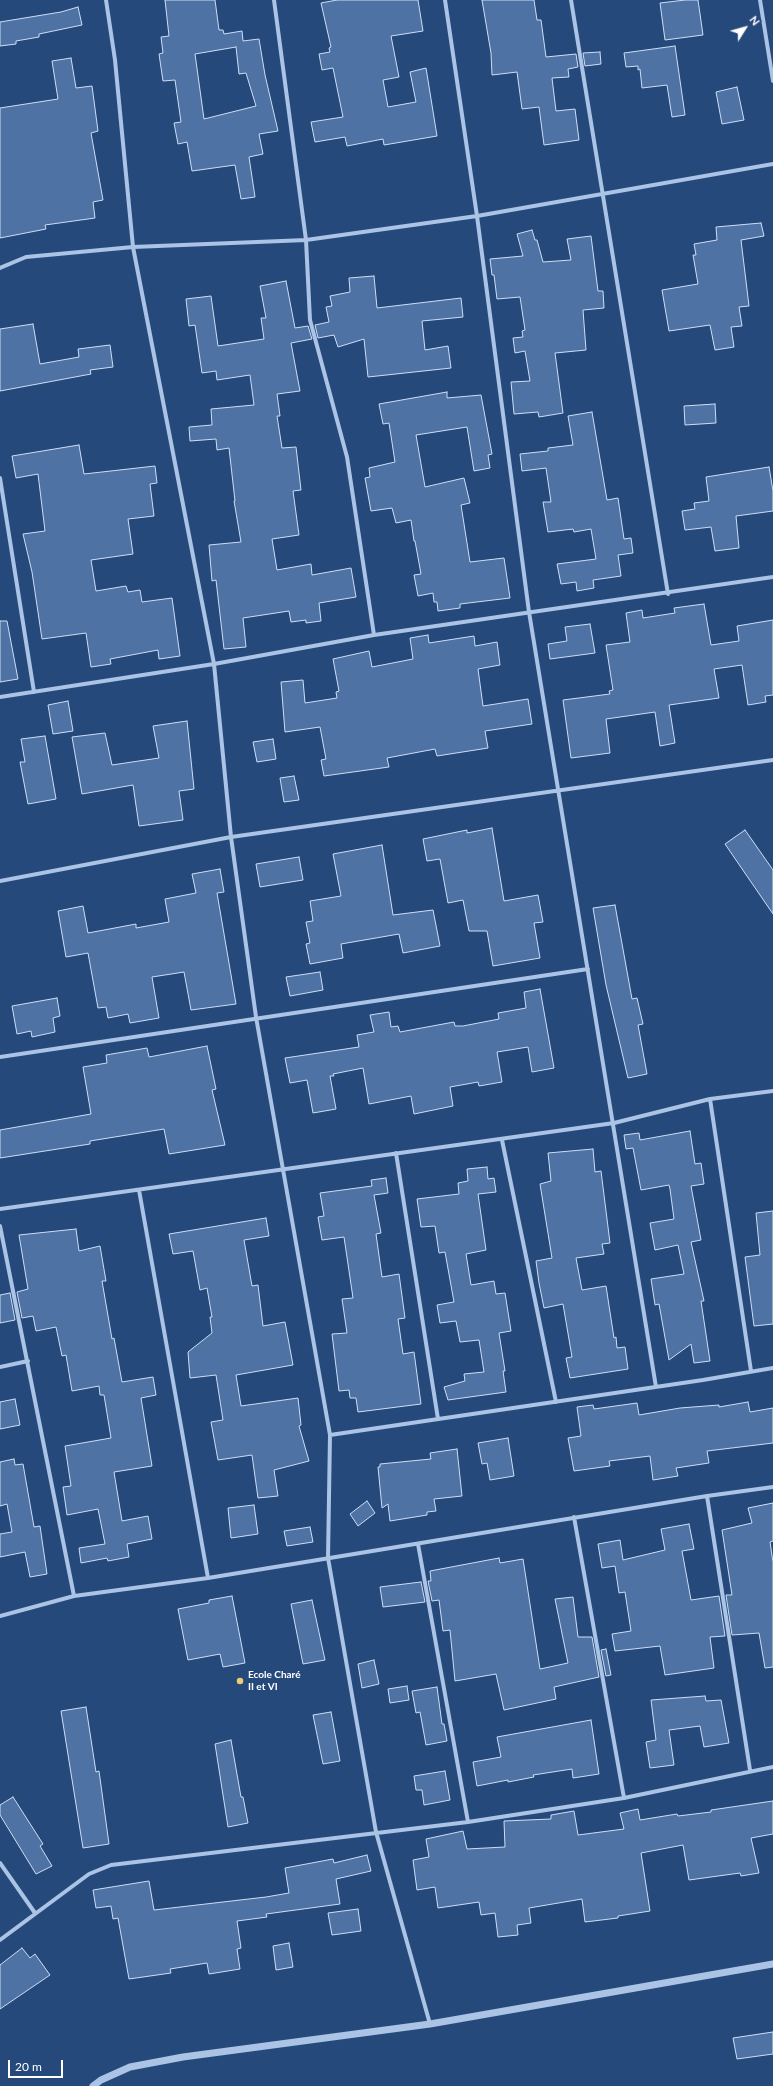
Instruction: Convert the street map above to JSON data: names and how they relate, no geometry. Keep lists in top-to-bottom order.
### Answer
{
  "places": ["Ecole Charé II et VI"],
  "scale_bar": "20 m",
  "north": "top right"
}
